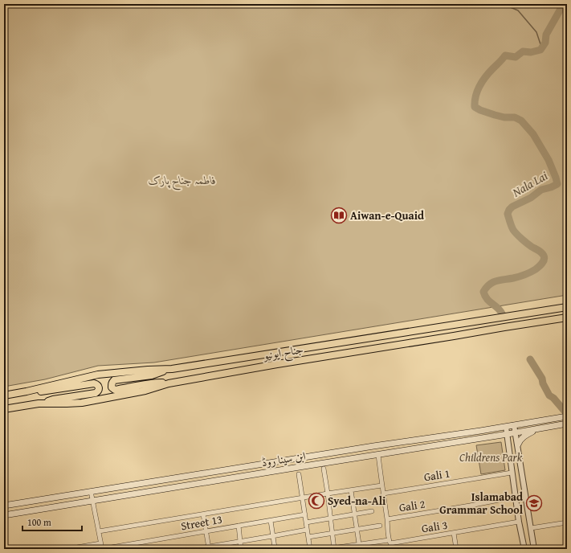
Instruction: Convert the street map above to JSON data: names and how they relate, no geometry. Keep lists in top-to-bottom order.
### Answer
{
  "streets": {
    "main road": ["جناح ایونیو", "ابن سینا روڈ"],
    "street": [
      "Gali 1",
      "Gali 2",
      "Street 13",
      "Gali 3"
    ]
  },
  "water": ["Nala Lai"],
  "parks": ["فاطمہ جناح پارک", "Childrens Park"],
  "places": {
    "library": ["Aiwan-e-Quaid"],
    "mosque": ["Syed-na-Ali"],
    "school or university": ["Islamabad Grammar School"]
  },
  "scale_bar": "100 m"
}
